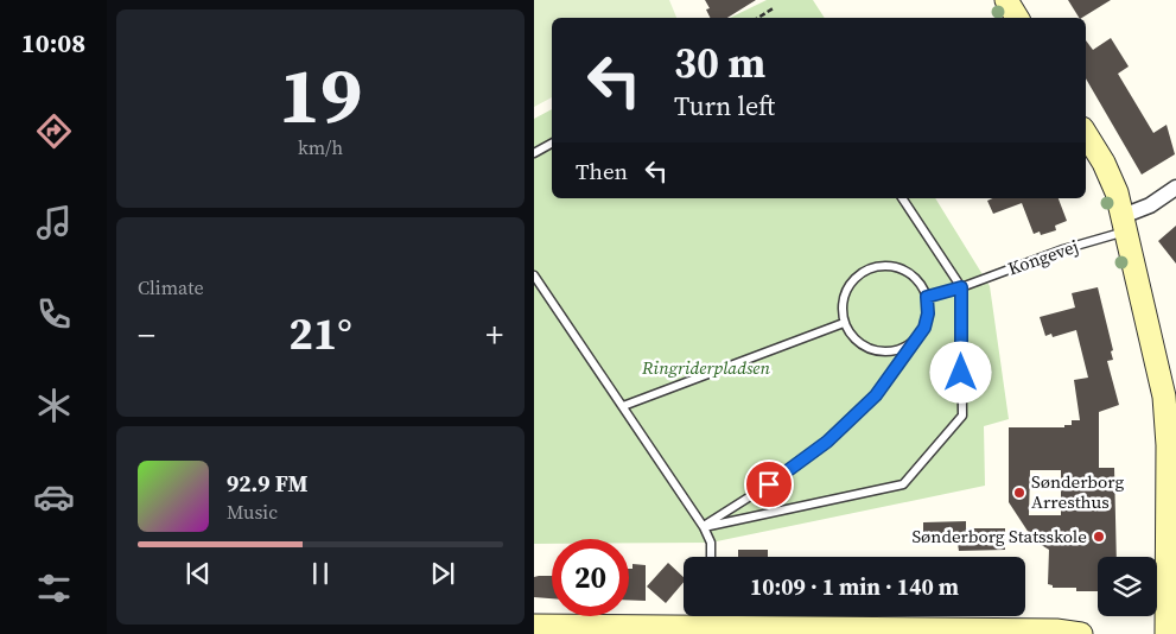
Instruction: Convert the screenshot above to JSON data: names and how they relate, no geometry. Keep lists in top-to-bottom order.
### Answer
{
  "streets": {
    "lane": ["Kongevej"]
  },
  "parks": ["Ringriderpladsen"],
  "places": ["Sønderborg Arresthus", "Sønderborg Statsskole"],
  "page": {
    "tabs": "10:08",
    "tile": [
      ["19", "km/h"],
      "Climate"
    ],
    "turn": ["30 m", "Turn left"],
    "then": "Then",
    "heat": ["−", "21°", "+"],
    "song": ["92.9 FM", "Music"],
    "limit": "20",
    "trip": "10:09 · 1 min · 140 m"
  }
}
